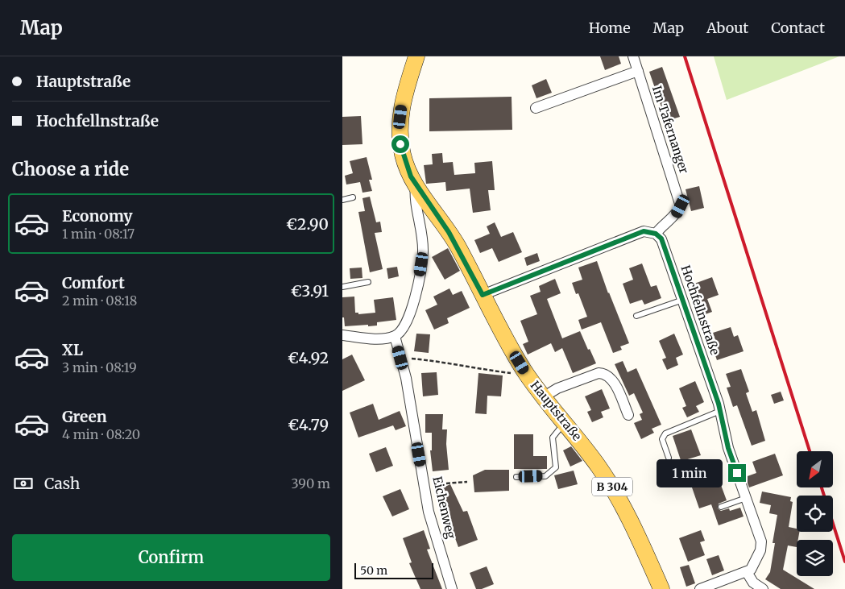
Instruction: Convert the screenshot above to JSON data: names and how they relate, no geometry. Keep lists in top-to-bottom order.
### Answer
{
  "streets": {
    "main road": ["Hauptstraße", "B 304"],
    "street": ["Im Tafernanger", "Hochfellnstraße", "Eichenweg"]
  },
  "crossings": [
    ["Im Tafernanger", "Hochfellnstraße"]
  ],
  "scale_bar": "50 m",
  "north": "bottom left",
  "page": {
    "header": "Map",
    "nav": [
      "Home",
      "Map",
      "About",
      "Contact"
    ],
    "banner": ["Hauptstraße", "Hochfellnstraße"],
    "heading": "Choose a ride",
    "list": [
      {
        "name": "Economy",
        "note": "1 min · 08:17",
        "value": "€2.90"
      },
      {
        "name": "Comfort",
        "note": "2 min · 08:18",
        "value": "€3.91"
      },
      {
        "name": "XL",
        "note": "3 min · 08:19",
        "value": "€4.92"
      },
      {
        "name": "Green",
        "note": "4 min · 08:20",
        "value": "€4.79"
      }
    ],
    "bubble": "1 min",
    "pay": ["Cash", "390 m"],
    "buttons": "Confirm",
    "scale": "50 m"
  }
}
